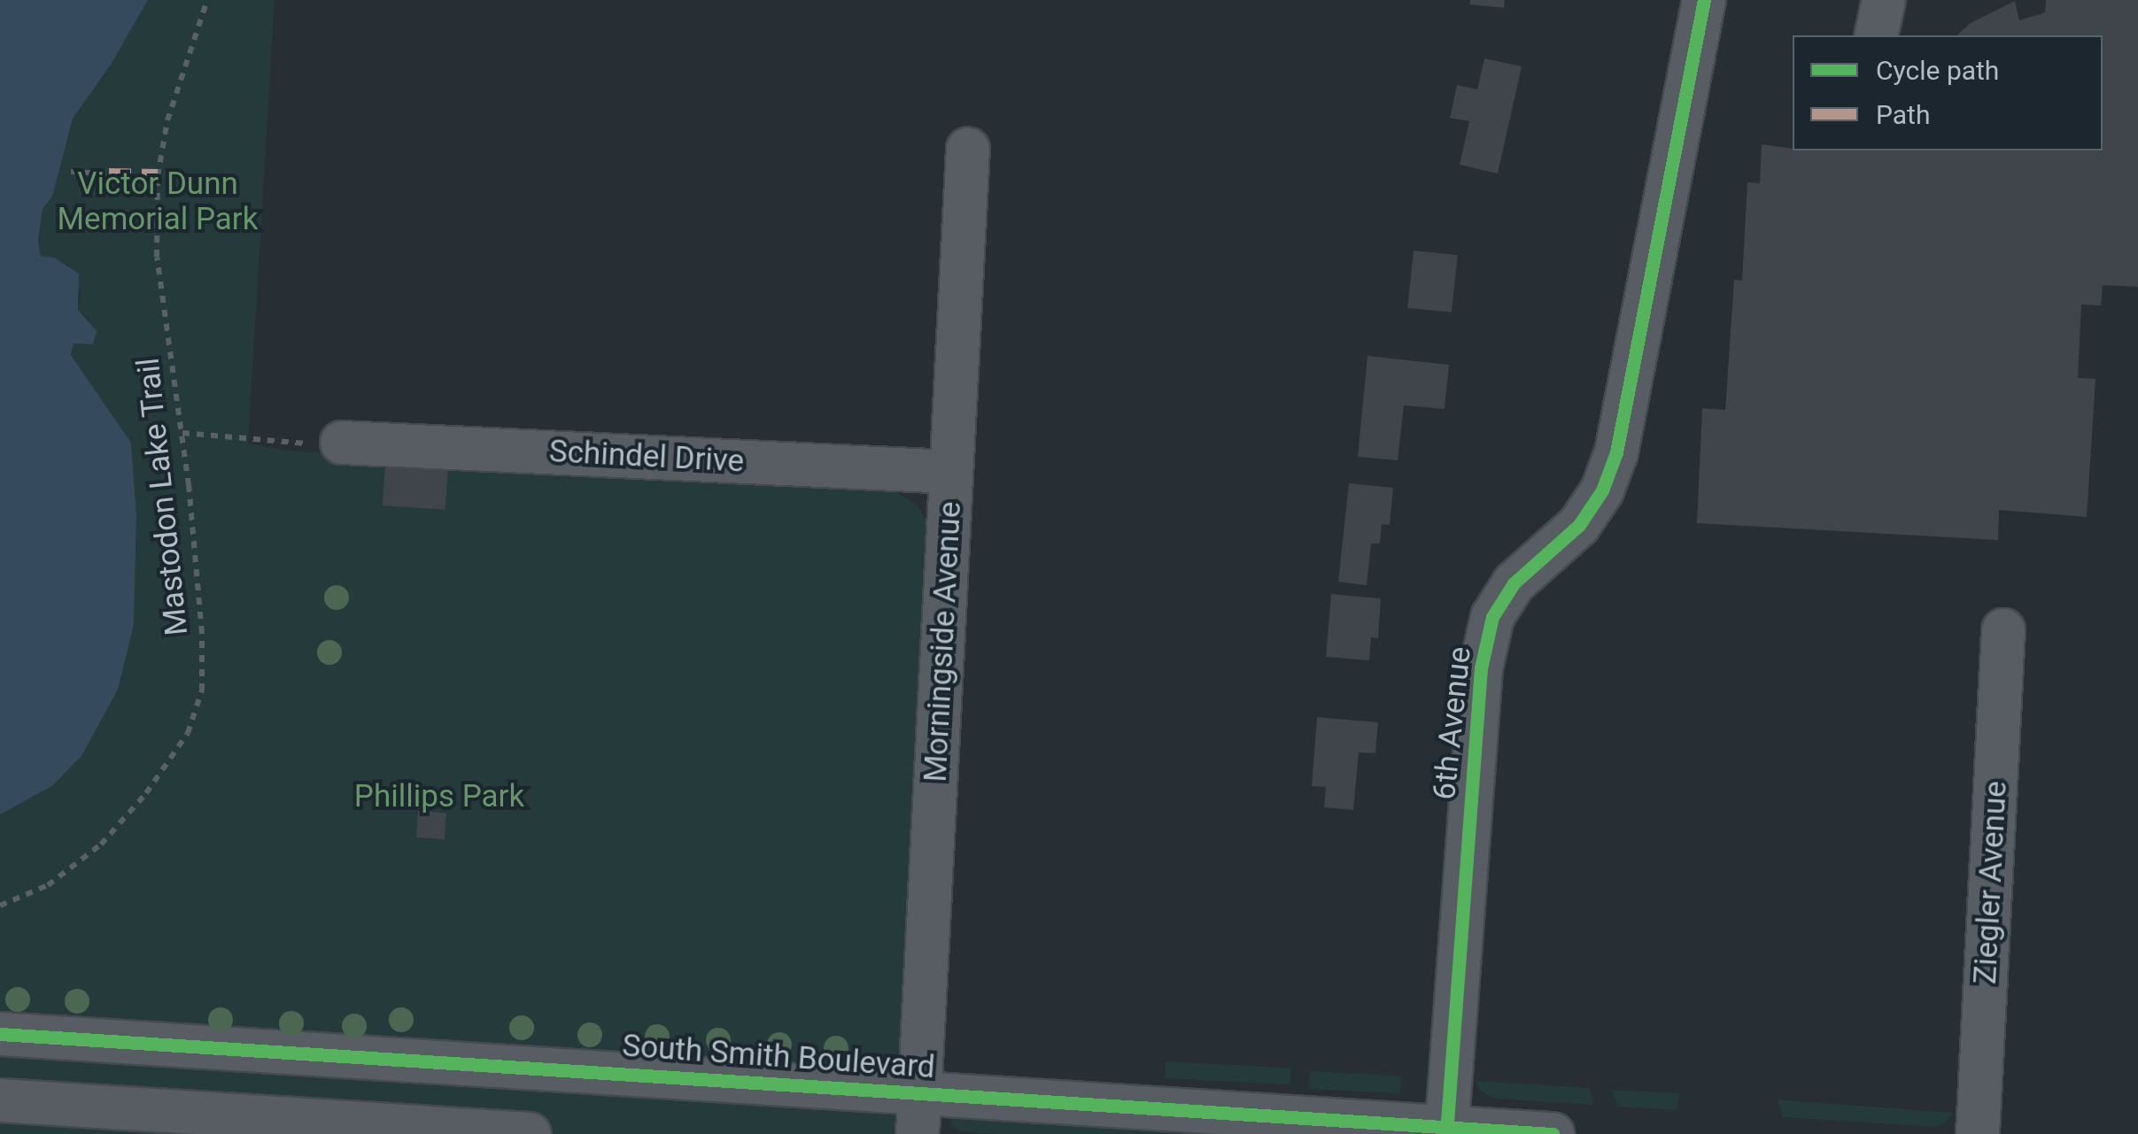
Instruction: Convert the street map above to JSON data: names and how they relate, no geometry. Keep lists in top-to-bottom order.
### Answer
{
  "streets": {
    "street": [
      "Schindel Drive",
      "Morningside Avenue",
      "6th Avenue",
      "Ziegler Avenue",
      "South Smith Boulevard"
    ],
    "path": ["Mastodon Lake Trail"]
  },
  "crossings": [
    ["Schindel Drive", "Morningside Avenue"],
    ["Morningside Avenue", "South Smith Boulevard"],
    ["6th Avenue", "South Smith Boulevard"]
  ],
  "parks": ["Victor Dunn Memorial Park", "Phillips Park"],
  "legend": ["Cycle path", "Path"]
}
